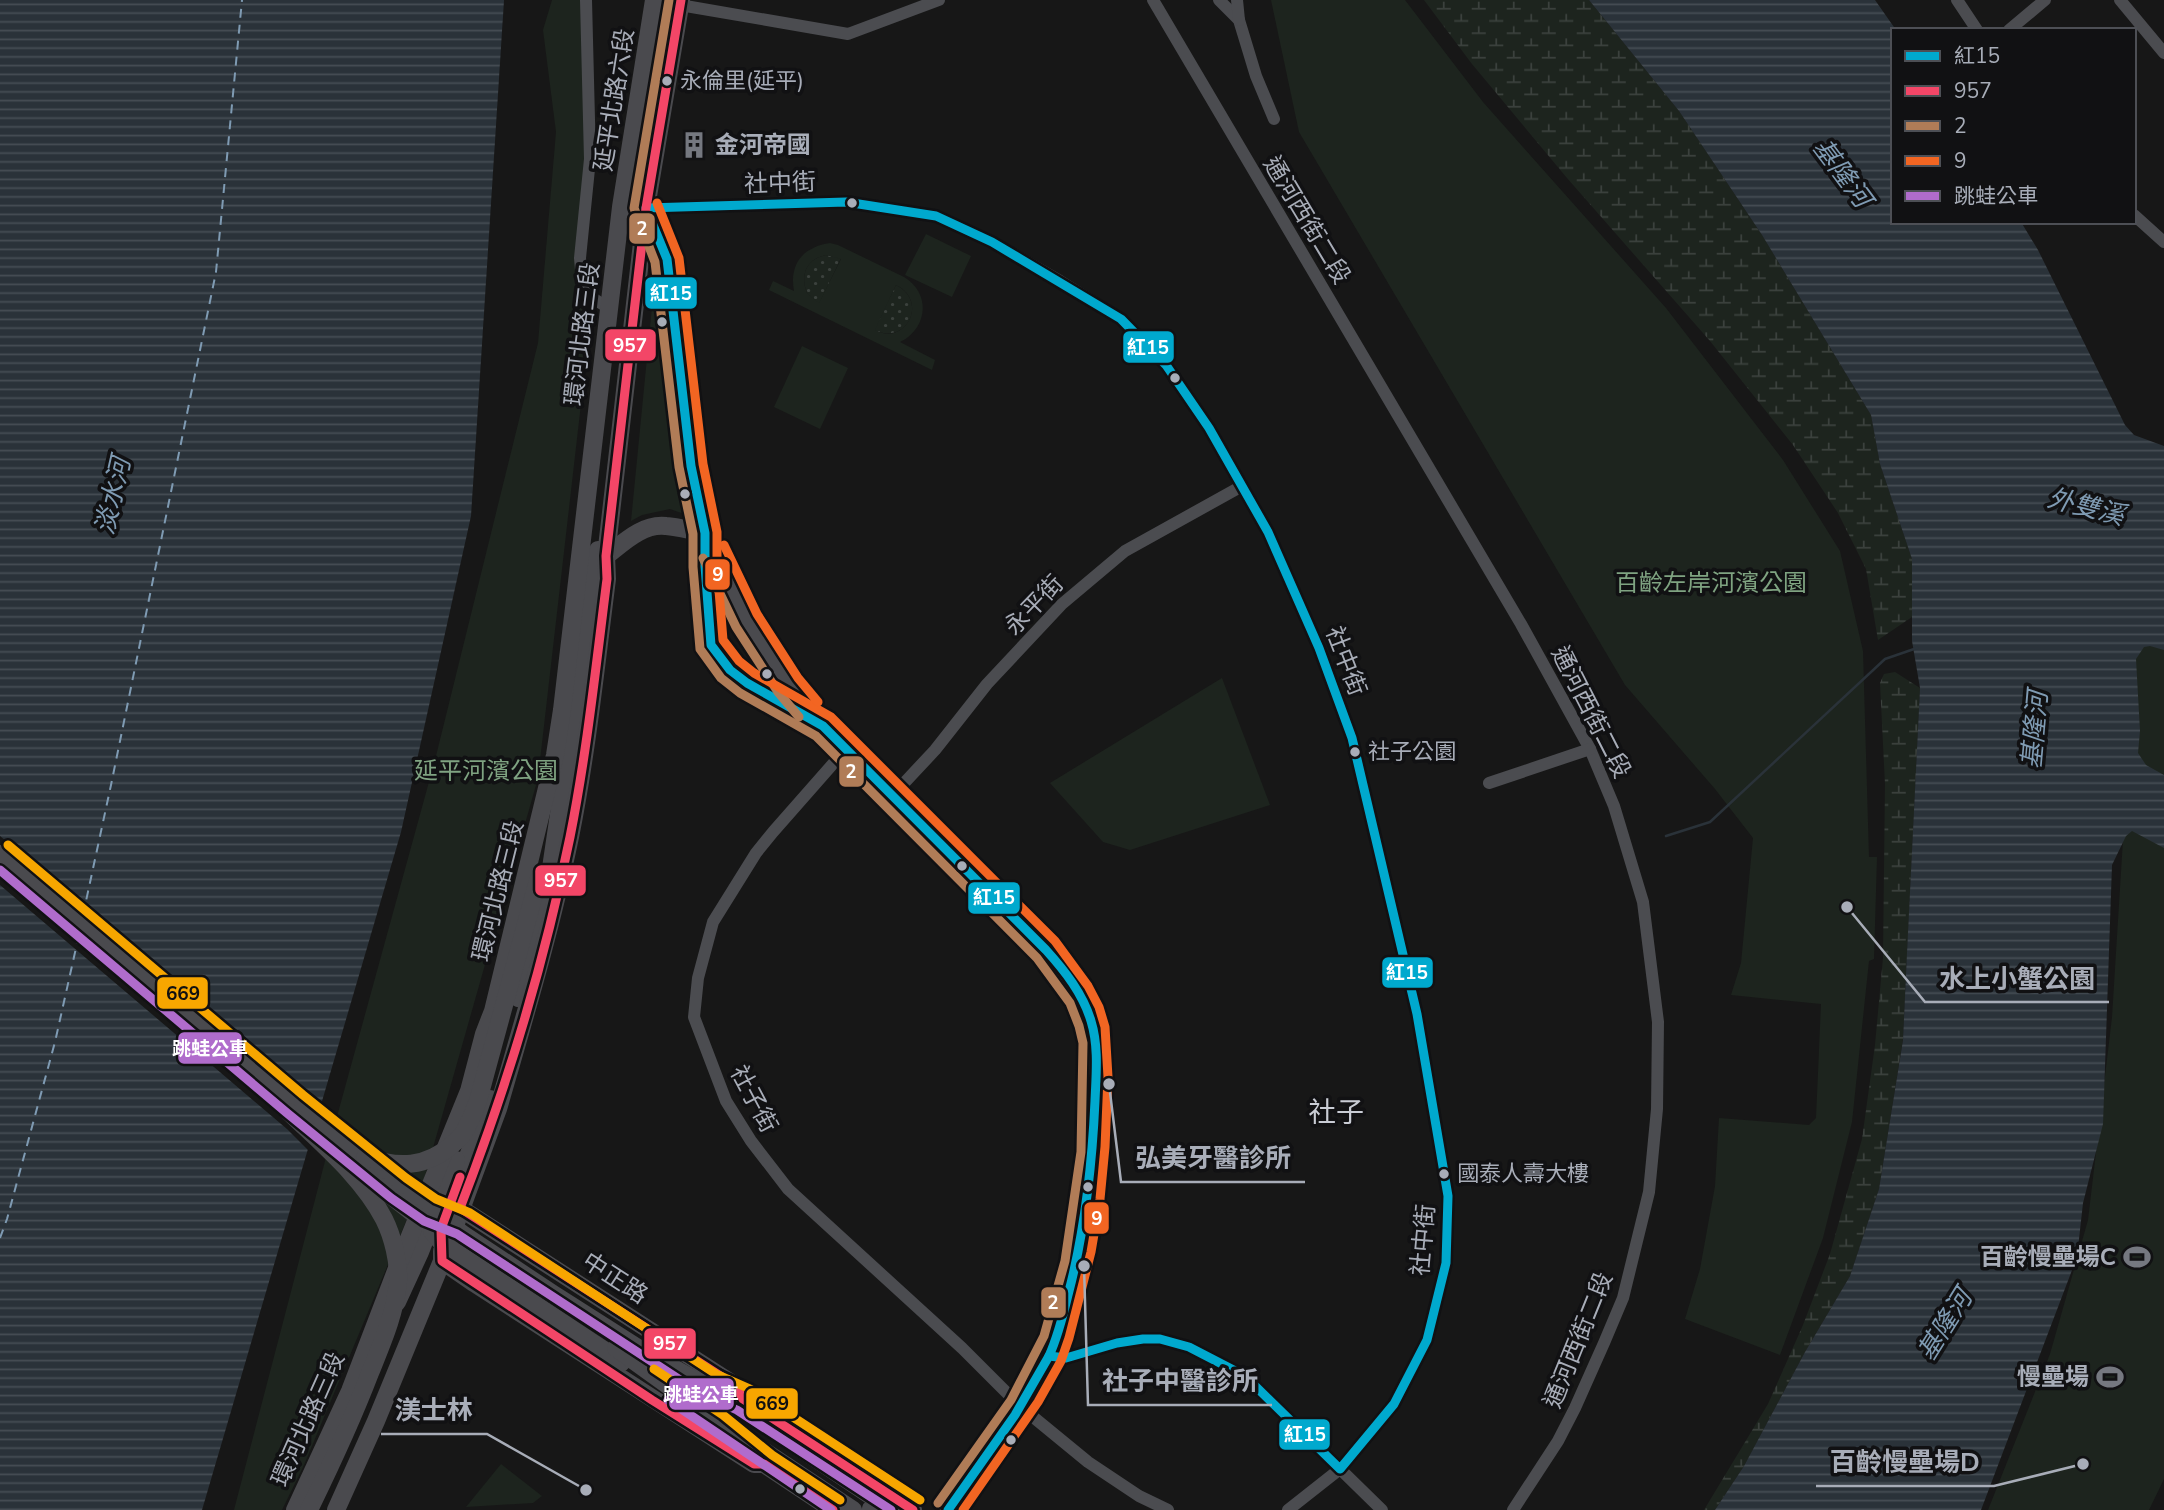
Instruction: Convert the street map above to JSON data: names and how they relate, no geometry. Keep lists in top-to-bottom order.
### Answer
{
  "streets": {
    "main road": ["延平北路六段", "環河北路三段", "中正路"],
    "street": [
      "社中街",
      "通河西街二段",
      "永平街",
      "社子街"
    ]
  },
  "crossings": [
    ["延平北路六段", "社中街"],
    ["延平北路六段", "環河北路三段"],
    ["社中街", "環河北路三段"],
    ["社中街", "永平街"],
    ["環河北路三段", "中正路"]
  ],
  "districts": ["社子"],
  "water": ["基隆河", "淡水河", "外雙溪"],
  "parks": ["百齡左岸河濱公園", "延平河濱公園"],
  "places": {
    "other": [
      "永倫里(延平)",
      "社子公園",
      "水上小蟹公園",
      "弘美牙醫診所",
      "國泰人壽大樓",
      "社子中醫診所",
      "百齡慢壘場D",
      "渼士林"
    ],
    "building": ["金河帝國"],
    "sports": ["百齡慢壘場C", "慢壘場"]
  },
  "lines": [
    "transit line 957",
    "transit line 2",
    "transit line 紅15",
    "transit line 9",
    "transit line 669",
    "transit line 跳蛙公車"
  ],
  "legend": [
    "紅15",
    "957",
    "2",
    "9",
    "跳蛙公車"
  ]
}
